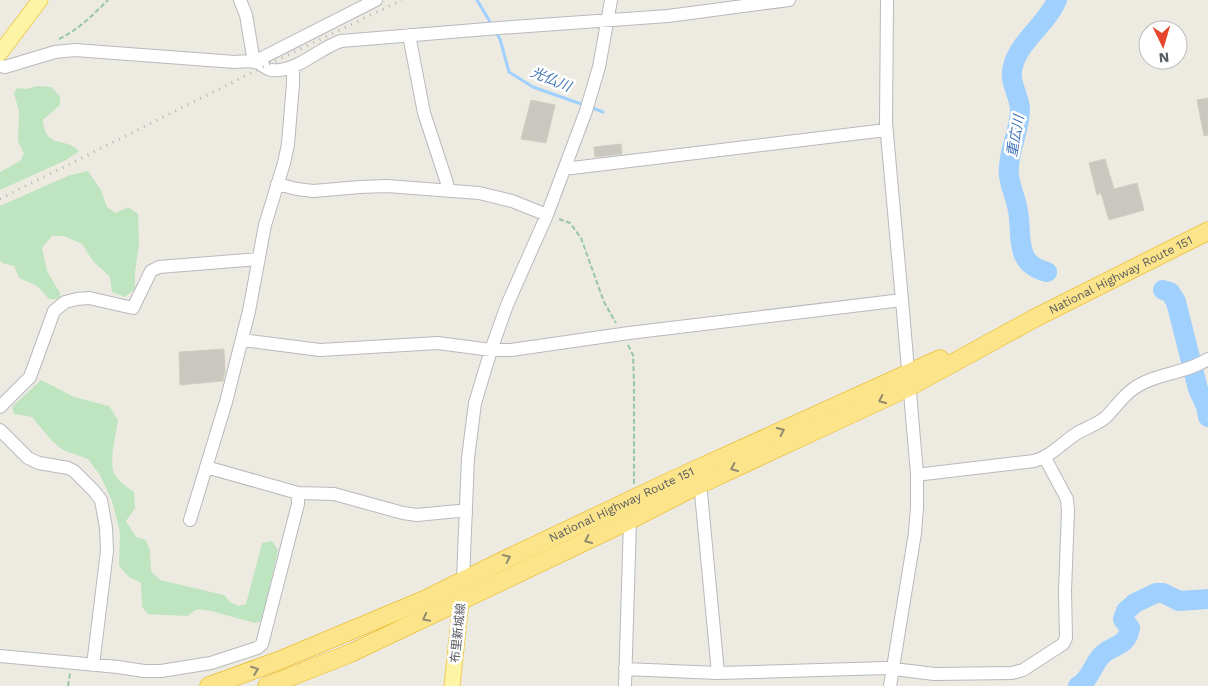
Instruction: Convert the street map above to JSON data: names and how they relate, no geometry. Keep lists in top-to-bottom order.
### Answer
{
  "streets": {
    "highway": ["National Highway Route 151"],
    "main road": ["布里新城線"]
  },
  "crossings": [
    ["National Highway Route 151", "布里新城線"]
  ],
  "water": ["光仏川", "重広川"],
  "north": "bottom"
}
